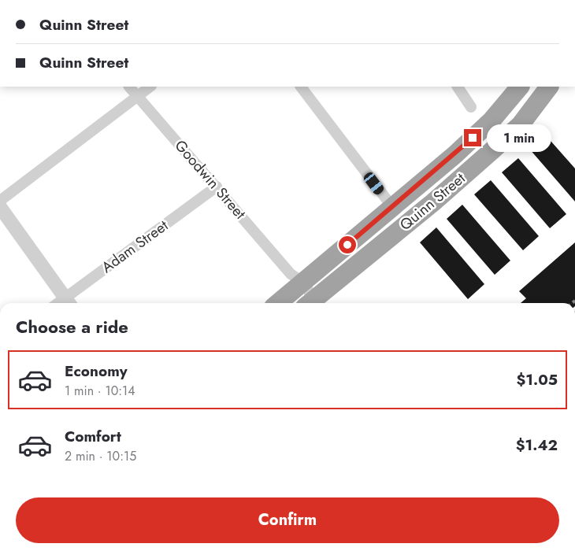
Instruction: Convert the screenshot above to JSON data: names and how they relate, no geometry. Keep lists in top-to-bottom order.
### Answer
{
  "streets": {
    "highway": ["Quinn Street"],
    "street": ["Goodwin Street", "Adam Street"]
  },
  "crossings": [
    ["Goodwin Street", "Quinn Street"],
    ["Goodwin Street", "Adam Street"]
  ],
  "page": {
    "banner": ["Quinn Street", "Quinn Street"],
    "bubble": "1 min",
    "heading": "Choose a ride",
    "list": [
      {
        "name": "Economy",
        "note": "1 min · 10:14",
        "value": "$1.05"
      },
      {
        "name": "Comfort",
        "note": "2 min · 10:15",
        "value": "$1.42"
      }
    ],
    "buttons": "Confirm"
  }
}
